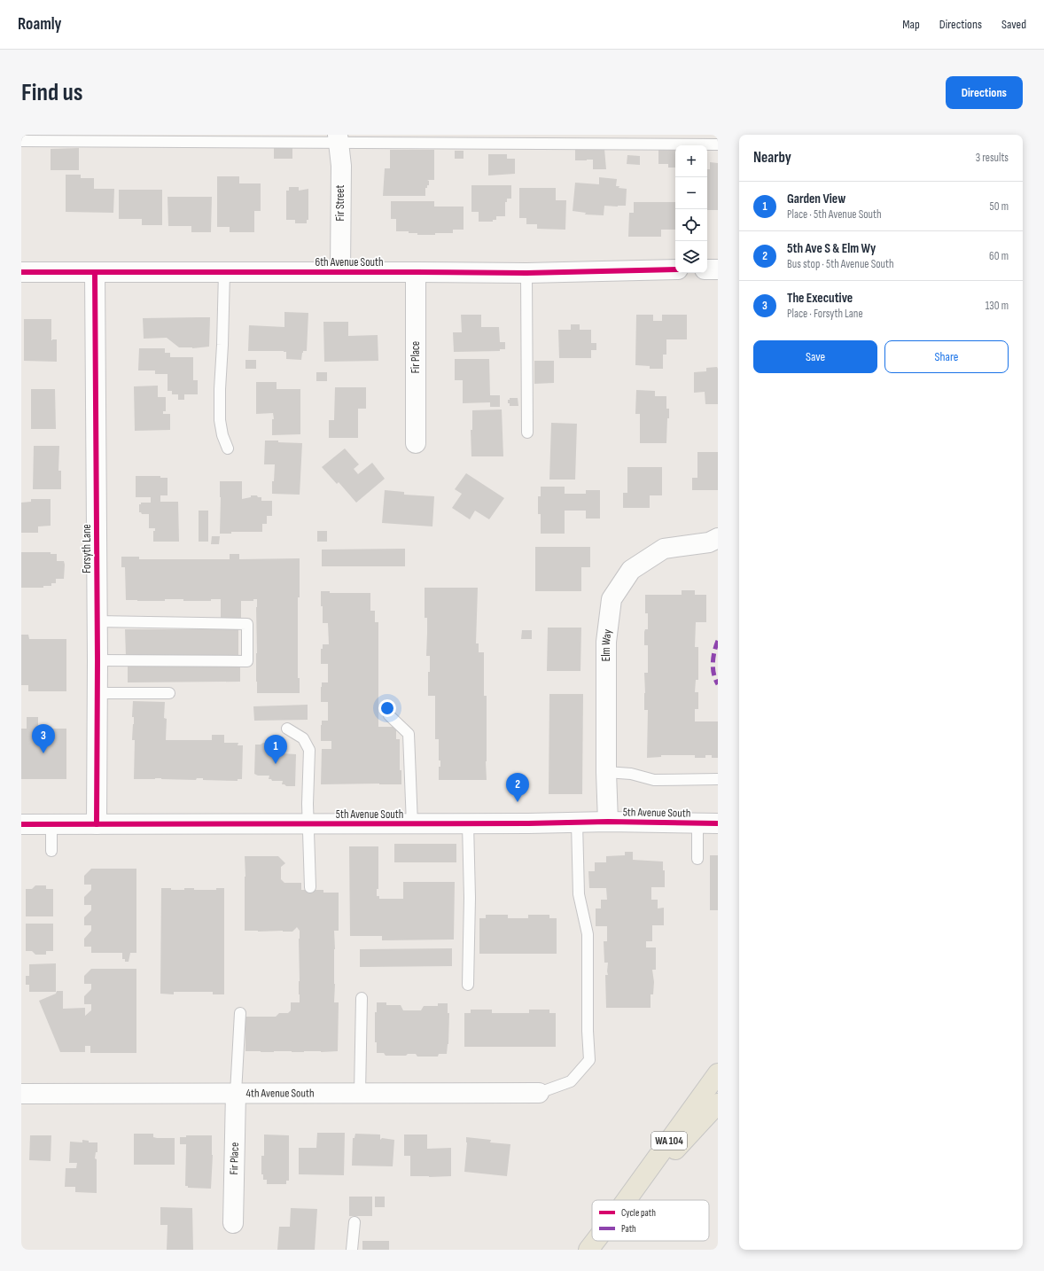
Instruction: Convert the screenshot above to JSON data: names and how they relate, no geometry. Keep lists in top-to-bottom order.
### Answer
{
  "streets": {
    "main road": ["WA 104"],
    "street": [
      "Fir Street",
      "6th Avenue South",
      "Fir Place",
      "Forsyth Lane",
      "Elm Way",
      "5th Avenue South",
      "4th Avenue South"
    ]
  },
  "crossings": [
    ["Fir Street", "6th Avenue South"],
    ["6th Avenue South", "Fir Place"],
    ["6th Avenue South", "Forsyth Lane"],
    ["Fir Place", "4th Avenue South"],
    ["Forsyth Lane", "5th Avenue South"],
    ["Elm Way", "5th Avenue South"]
  ],
  "legend": ["Cycle path", "Path"],
  "page": {
    "header": "Roamly",
    "nav": ["Map", "Directions", "Saved"],
    "buttons": [
      "Directions",
      ["Save", "Share"]
    ],
    "title": "Find us",
    "heading": ["Nearby", "3 results"],
    "map_buttons": ["+", "−"],
    "list": [
      {
        "mark": "1",
        "name": "Garden View",
        "note": "Place · 5th Avenue South",
        "value": "50 m"
      },
      {
        "mark": "2",
        "name": "5th Ave S & Elm Wy",
        "note": "Bus stop · 5th Avenue South",
        "value": "60 m"
      },
      {
        "mark": "3",
        "name": "The Executive",
        "note": "Place · Forsyth Lane",
        "value": "130 m"
      }
    ],
    "pins": ["3", "1", "2"]
  }
}
